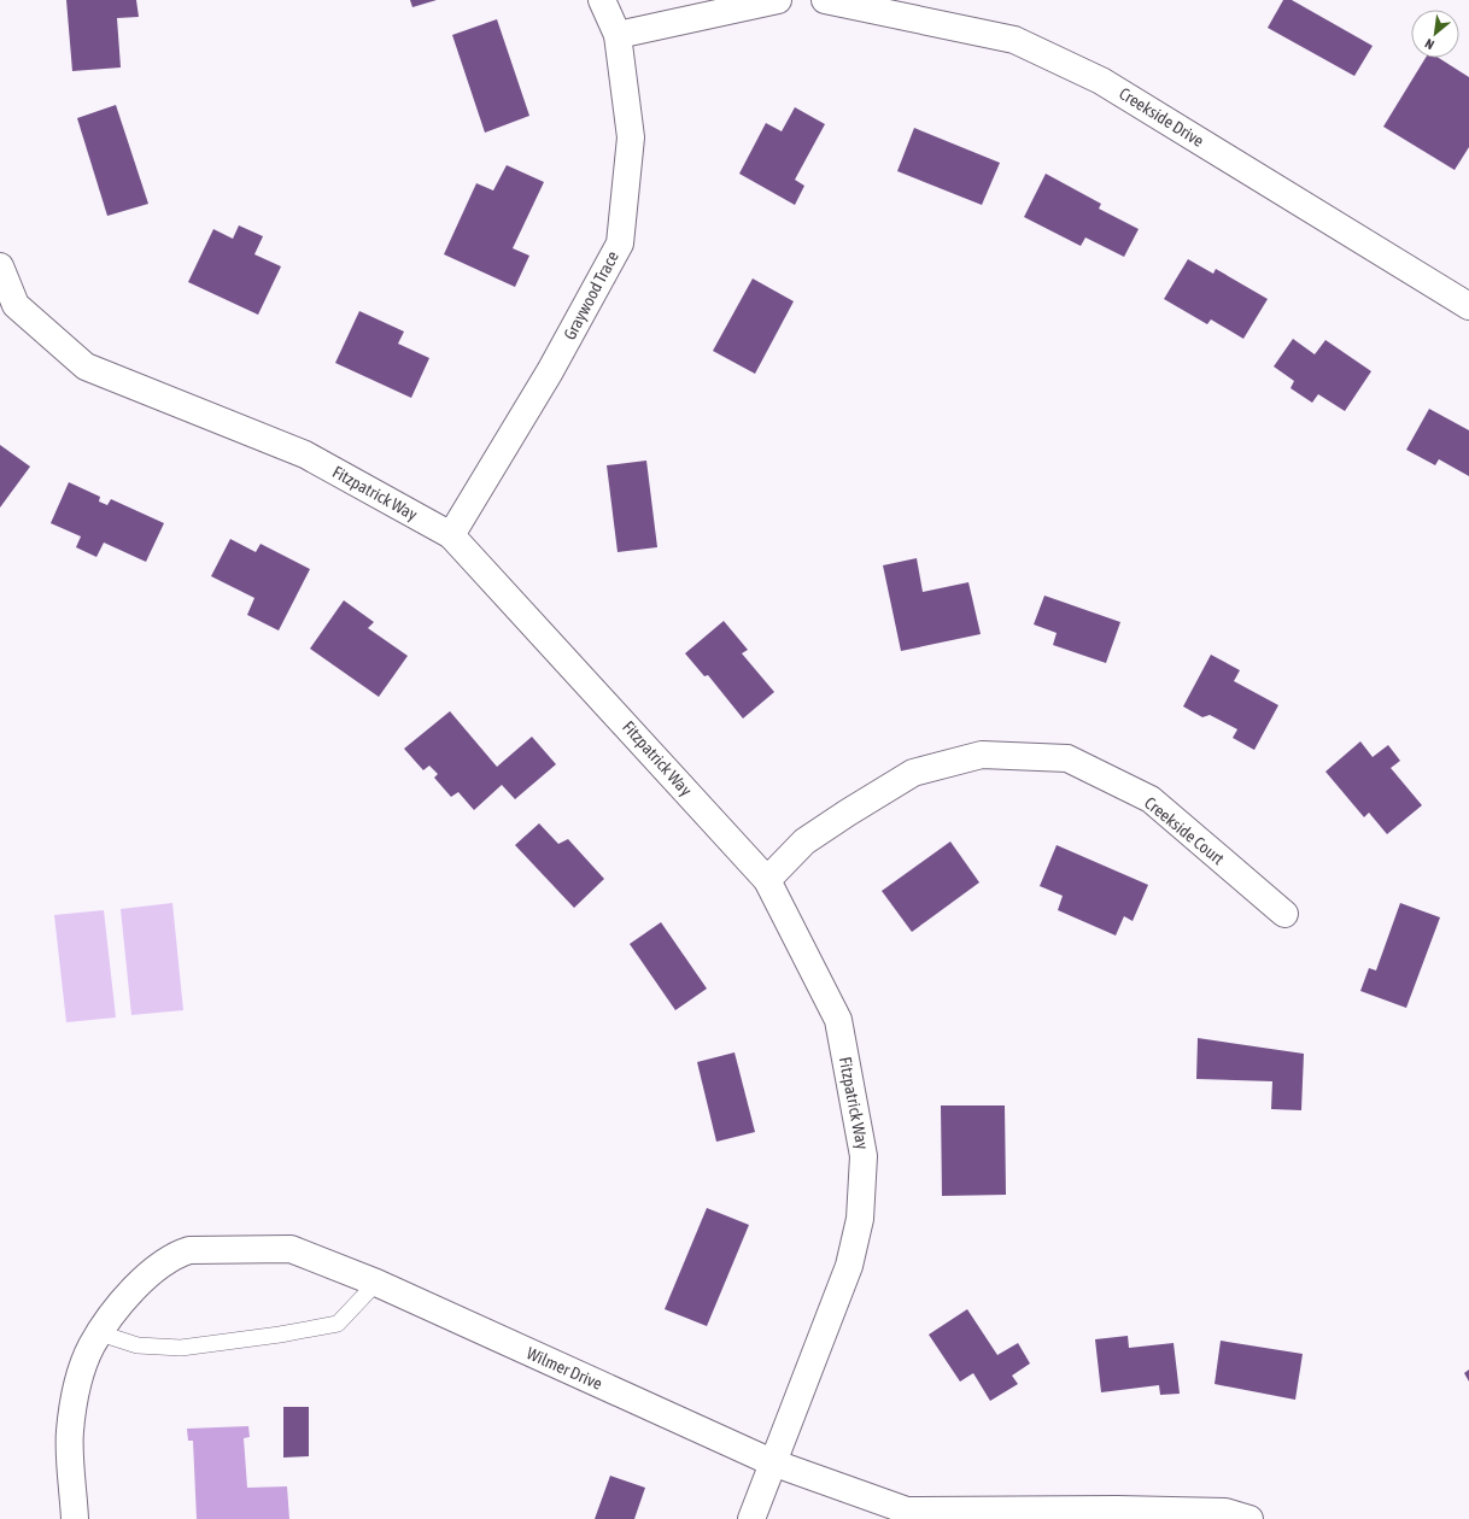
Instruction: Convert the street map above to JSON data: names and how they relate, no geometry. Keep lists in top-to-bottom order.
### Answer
{
  "streets": {
    "street": [
      "Creekside Drive",
      "Graywood Trace",
      "Fitzpatrick Way",
      "Creekside Court",
      "Wilmer Drive"
    ]
  },
  "crossings": [
    ["Graywood Trace", "Fitzpatrick Way"],
    ["Fitzpatrick Way", "Creekside Court"],
    ["Fitzpatrick Way", "Wilmer Drive"]
  ],
  "north": "bottom left"
}
